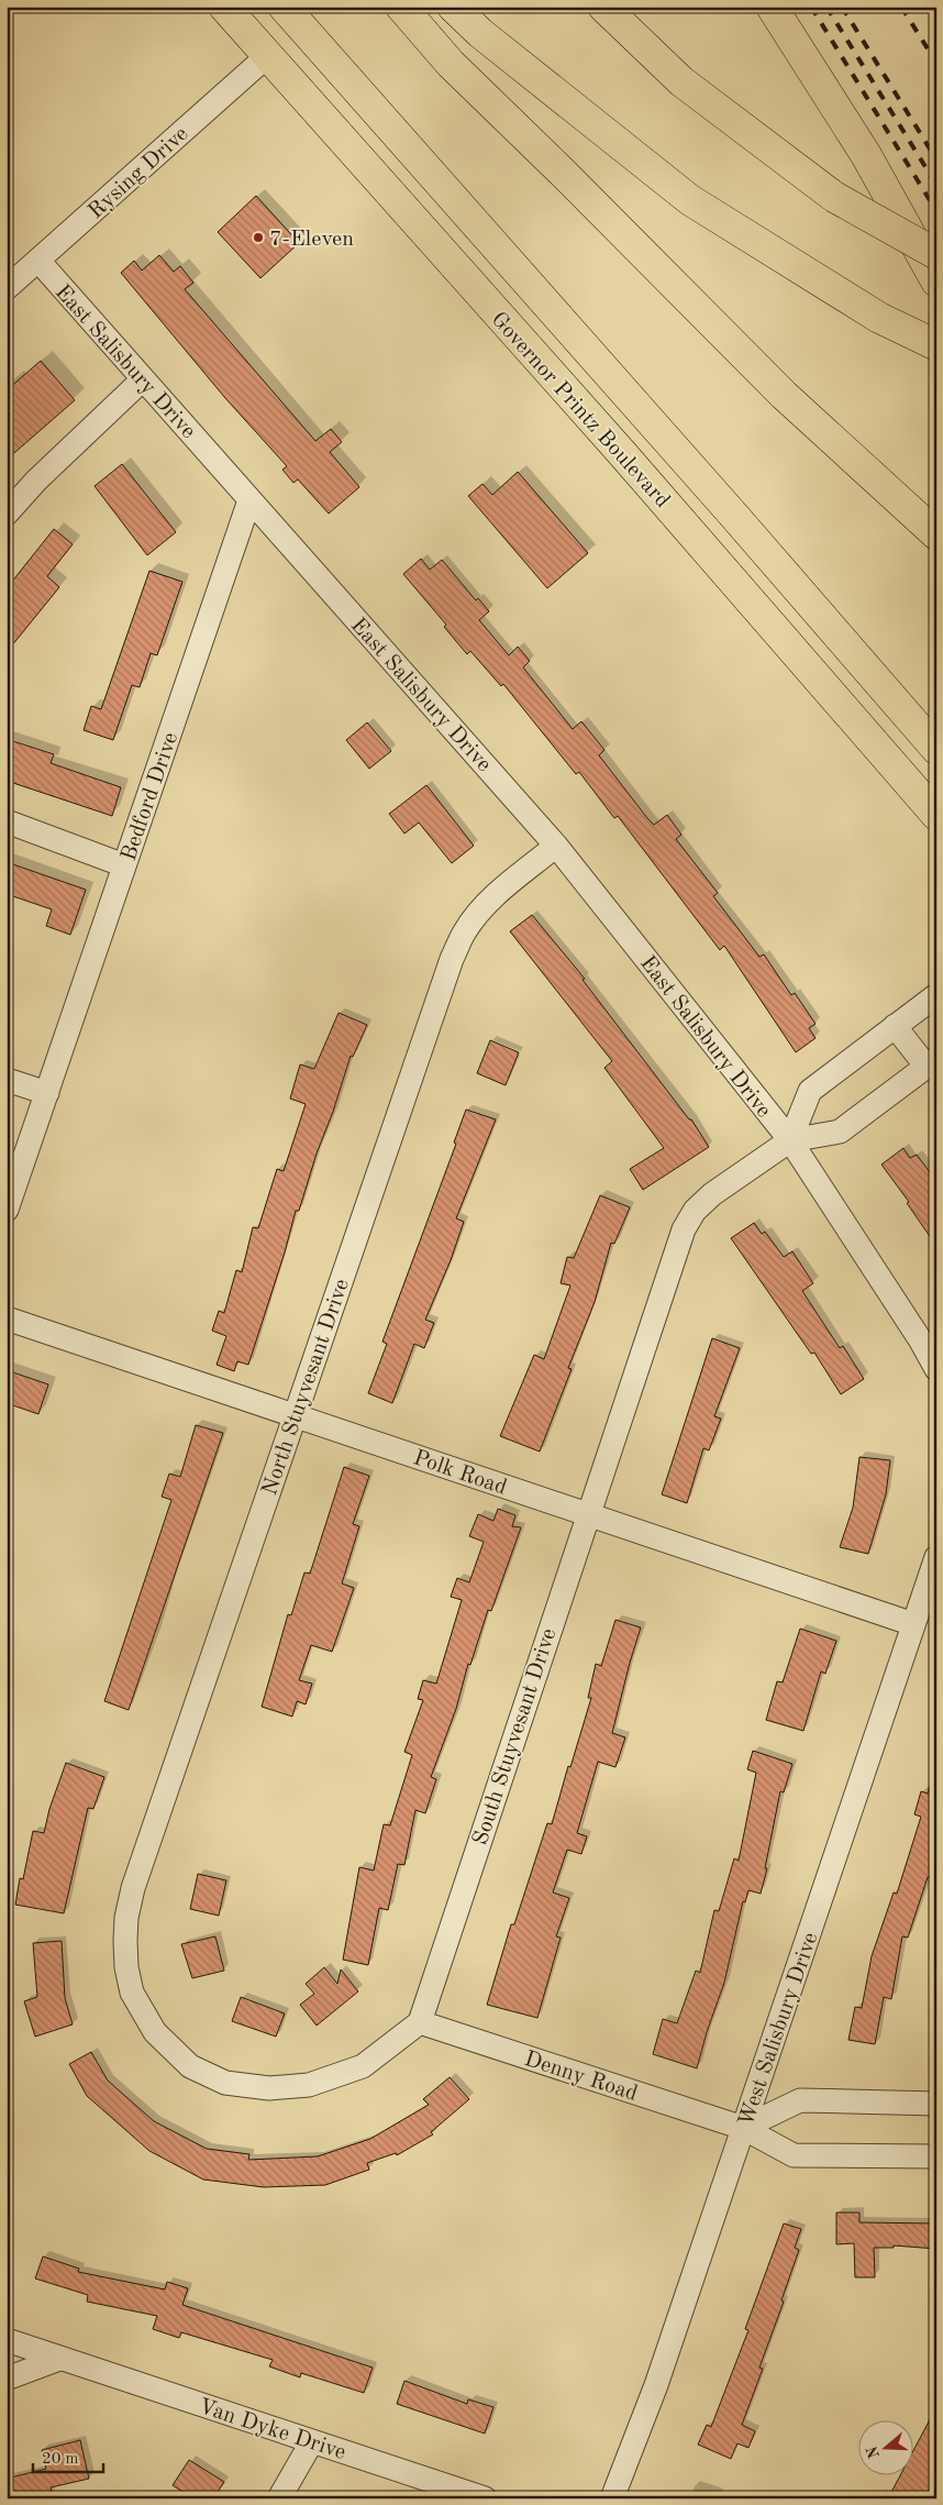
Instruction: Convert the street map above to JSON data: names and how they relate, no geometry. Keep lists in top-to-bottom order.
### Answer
{
  "streets": {
    "main road": ["Governor Printz Boulevard"],
    "street": [
      "Rysing Drive",
      "East Salisbury Drive",
      "Bedford Drive",
      "North Stuyvesant Drive",
      "Polk Road",
      "South Stuyvesant Drive",
      "West Salisbury Drive",
      "Denny Road",
      "Van Dyke Drive"
    ]
  },
  "crossings": [
    ["Rysing Drive", "East Salisbury Drive"],
    ["Rysing Drive", "Governor Printz Boulevard"],
    ["East Salisbury Drive", "Bedford Drive"],
    ["East Salisbury Drive", "North Stuyvesant Drive"],
    ["East Salisbury Drive", "South Stuyvesant Drive"],
    ["North Stuyvesant Drive", "Polk Road"],
    ["North Stuyvesant Drive", "South Stuyvesant Drive"],
    ["North Stuyvesant Drive", "Denny Road"],
    ["Polk Road", "South Stuyvesant Drive"],
    ["Polk Road", "West Salisbury Drive"],
    ["South Stuyvesant Drive", "Denny Road"],
    ["West Salisbury Drive", "Denny Road"]
  ],
  "places": ["7-Eleven"],
  "scale_bar": "20 m",
  "north": "left"
}
